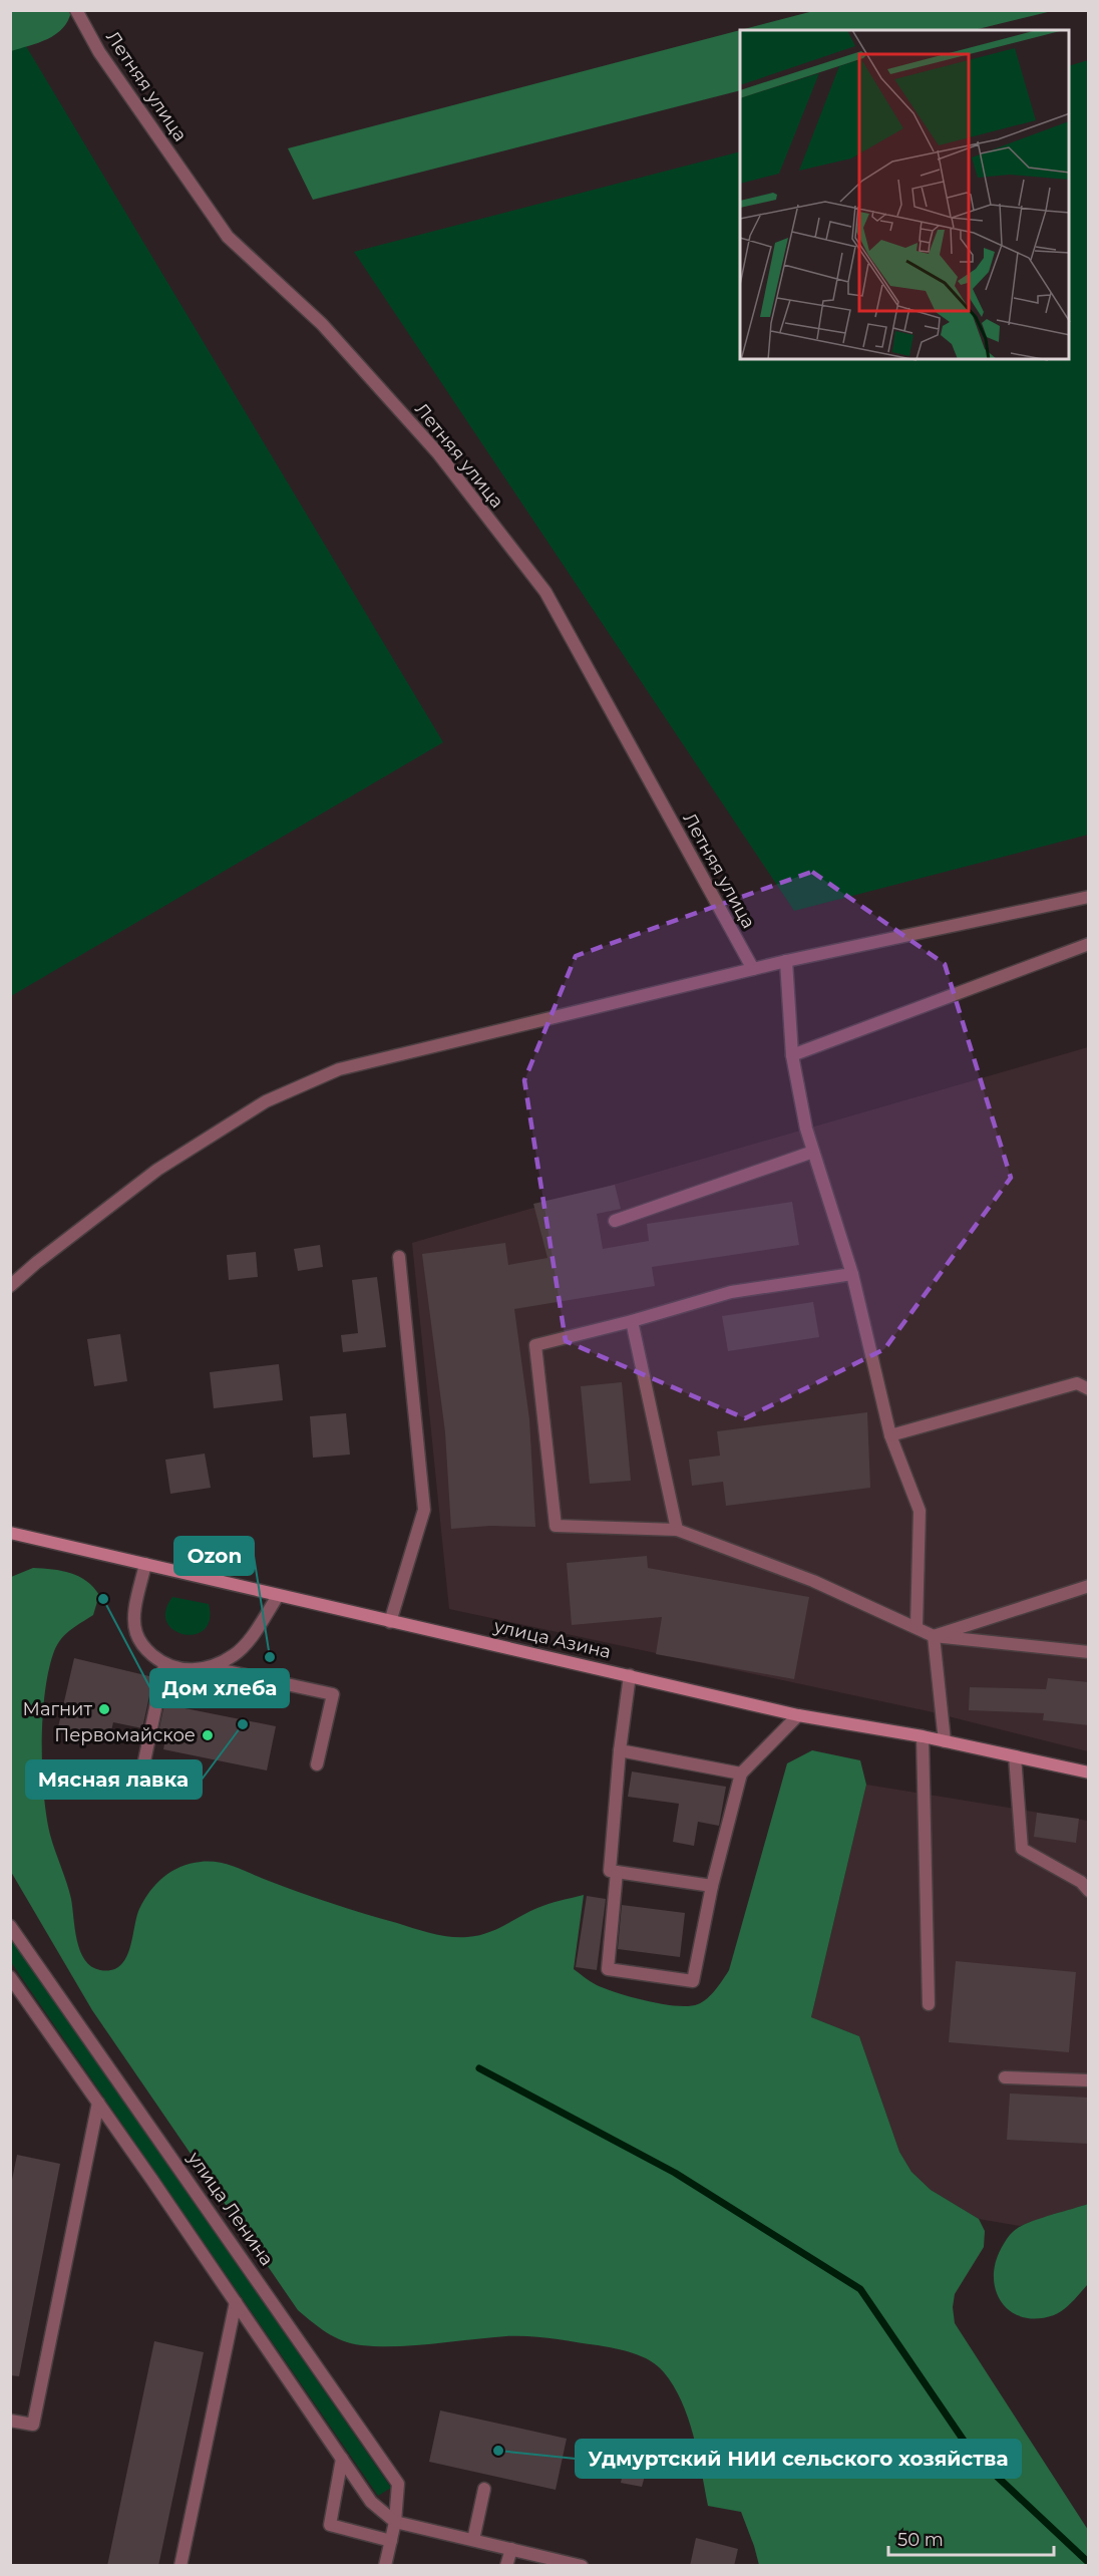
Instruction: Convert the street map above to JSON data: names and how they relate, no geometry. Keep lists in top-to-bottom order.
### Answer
{
  "streets": {
    "street": ["Летняя улица", "улица Азина", "улица Ленина"]
  },
  "places": [
    "Дом хлеба",
    "Ozon",
    "Магнит",
    "Мясная лавка",
    "Первомайское",
    "Удмуртский НИИ сельского хозяйства"
  ],
  "scale_bar": "50 m"
}
